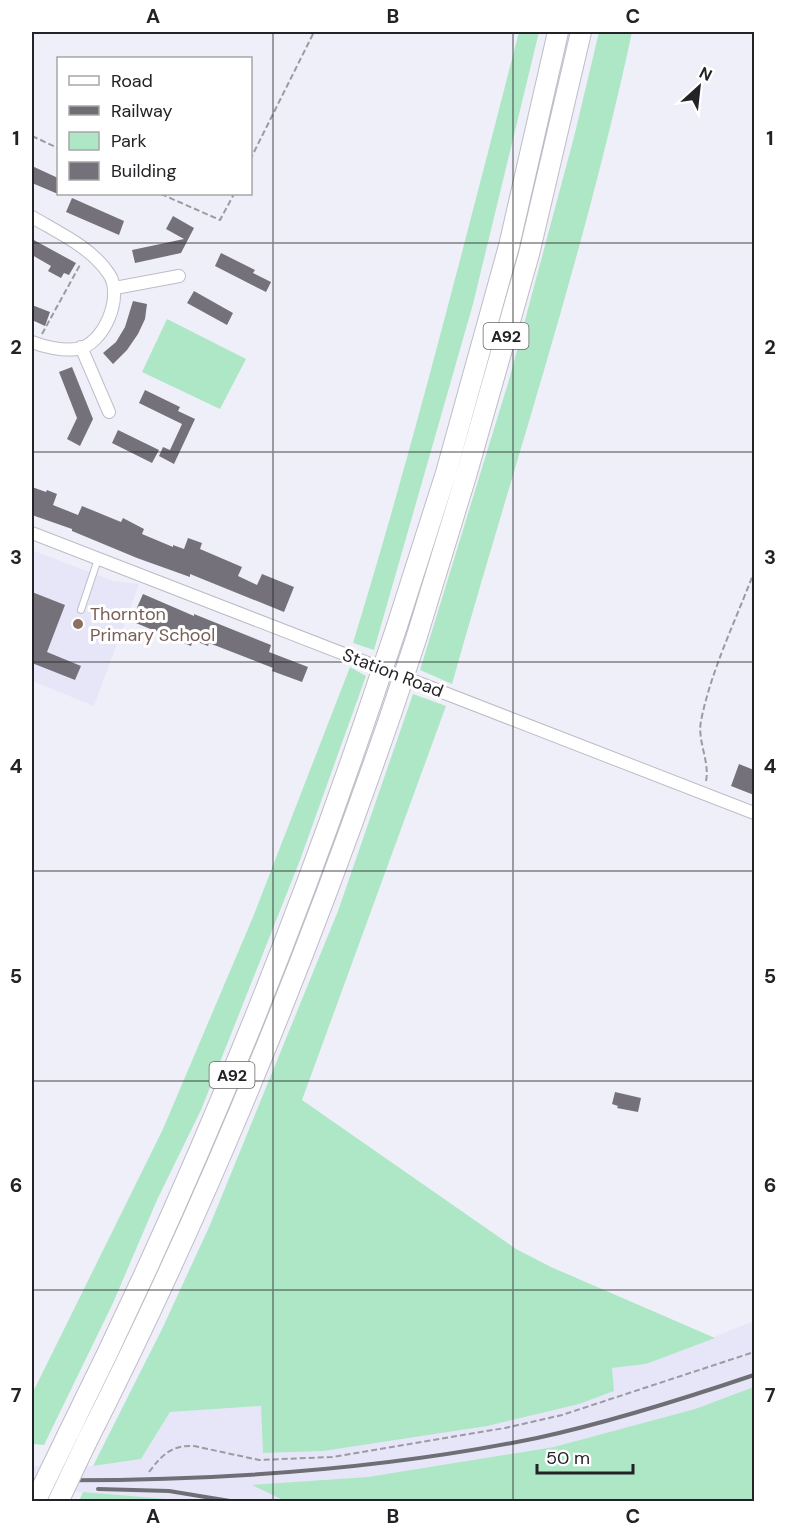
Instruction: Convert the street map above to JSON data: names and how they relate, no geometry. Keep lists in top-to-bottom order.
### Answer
{
  "streets": {
    "highway": ["A92"],
    "street": ["Station Road"]
  },
  "places": ["Thornton Primary School"],
  "legend": [
    "Road",
    "Railway",
    "Park",
    "Building"
  ],
  "scale_bar": "50 m",
  "north": "top right",
  "grid": {
    "columns": ["A", "B", "C"],
    "rows": [
      "1",
      "2",
      "3",
      "4",
      "5",
      "6",
      "7"
    ]
  }
}
